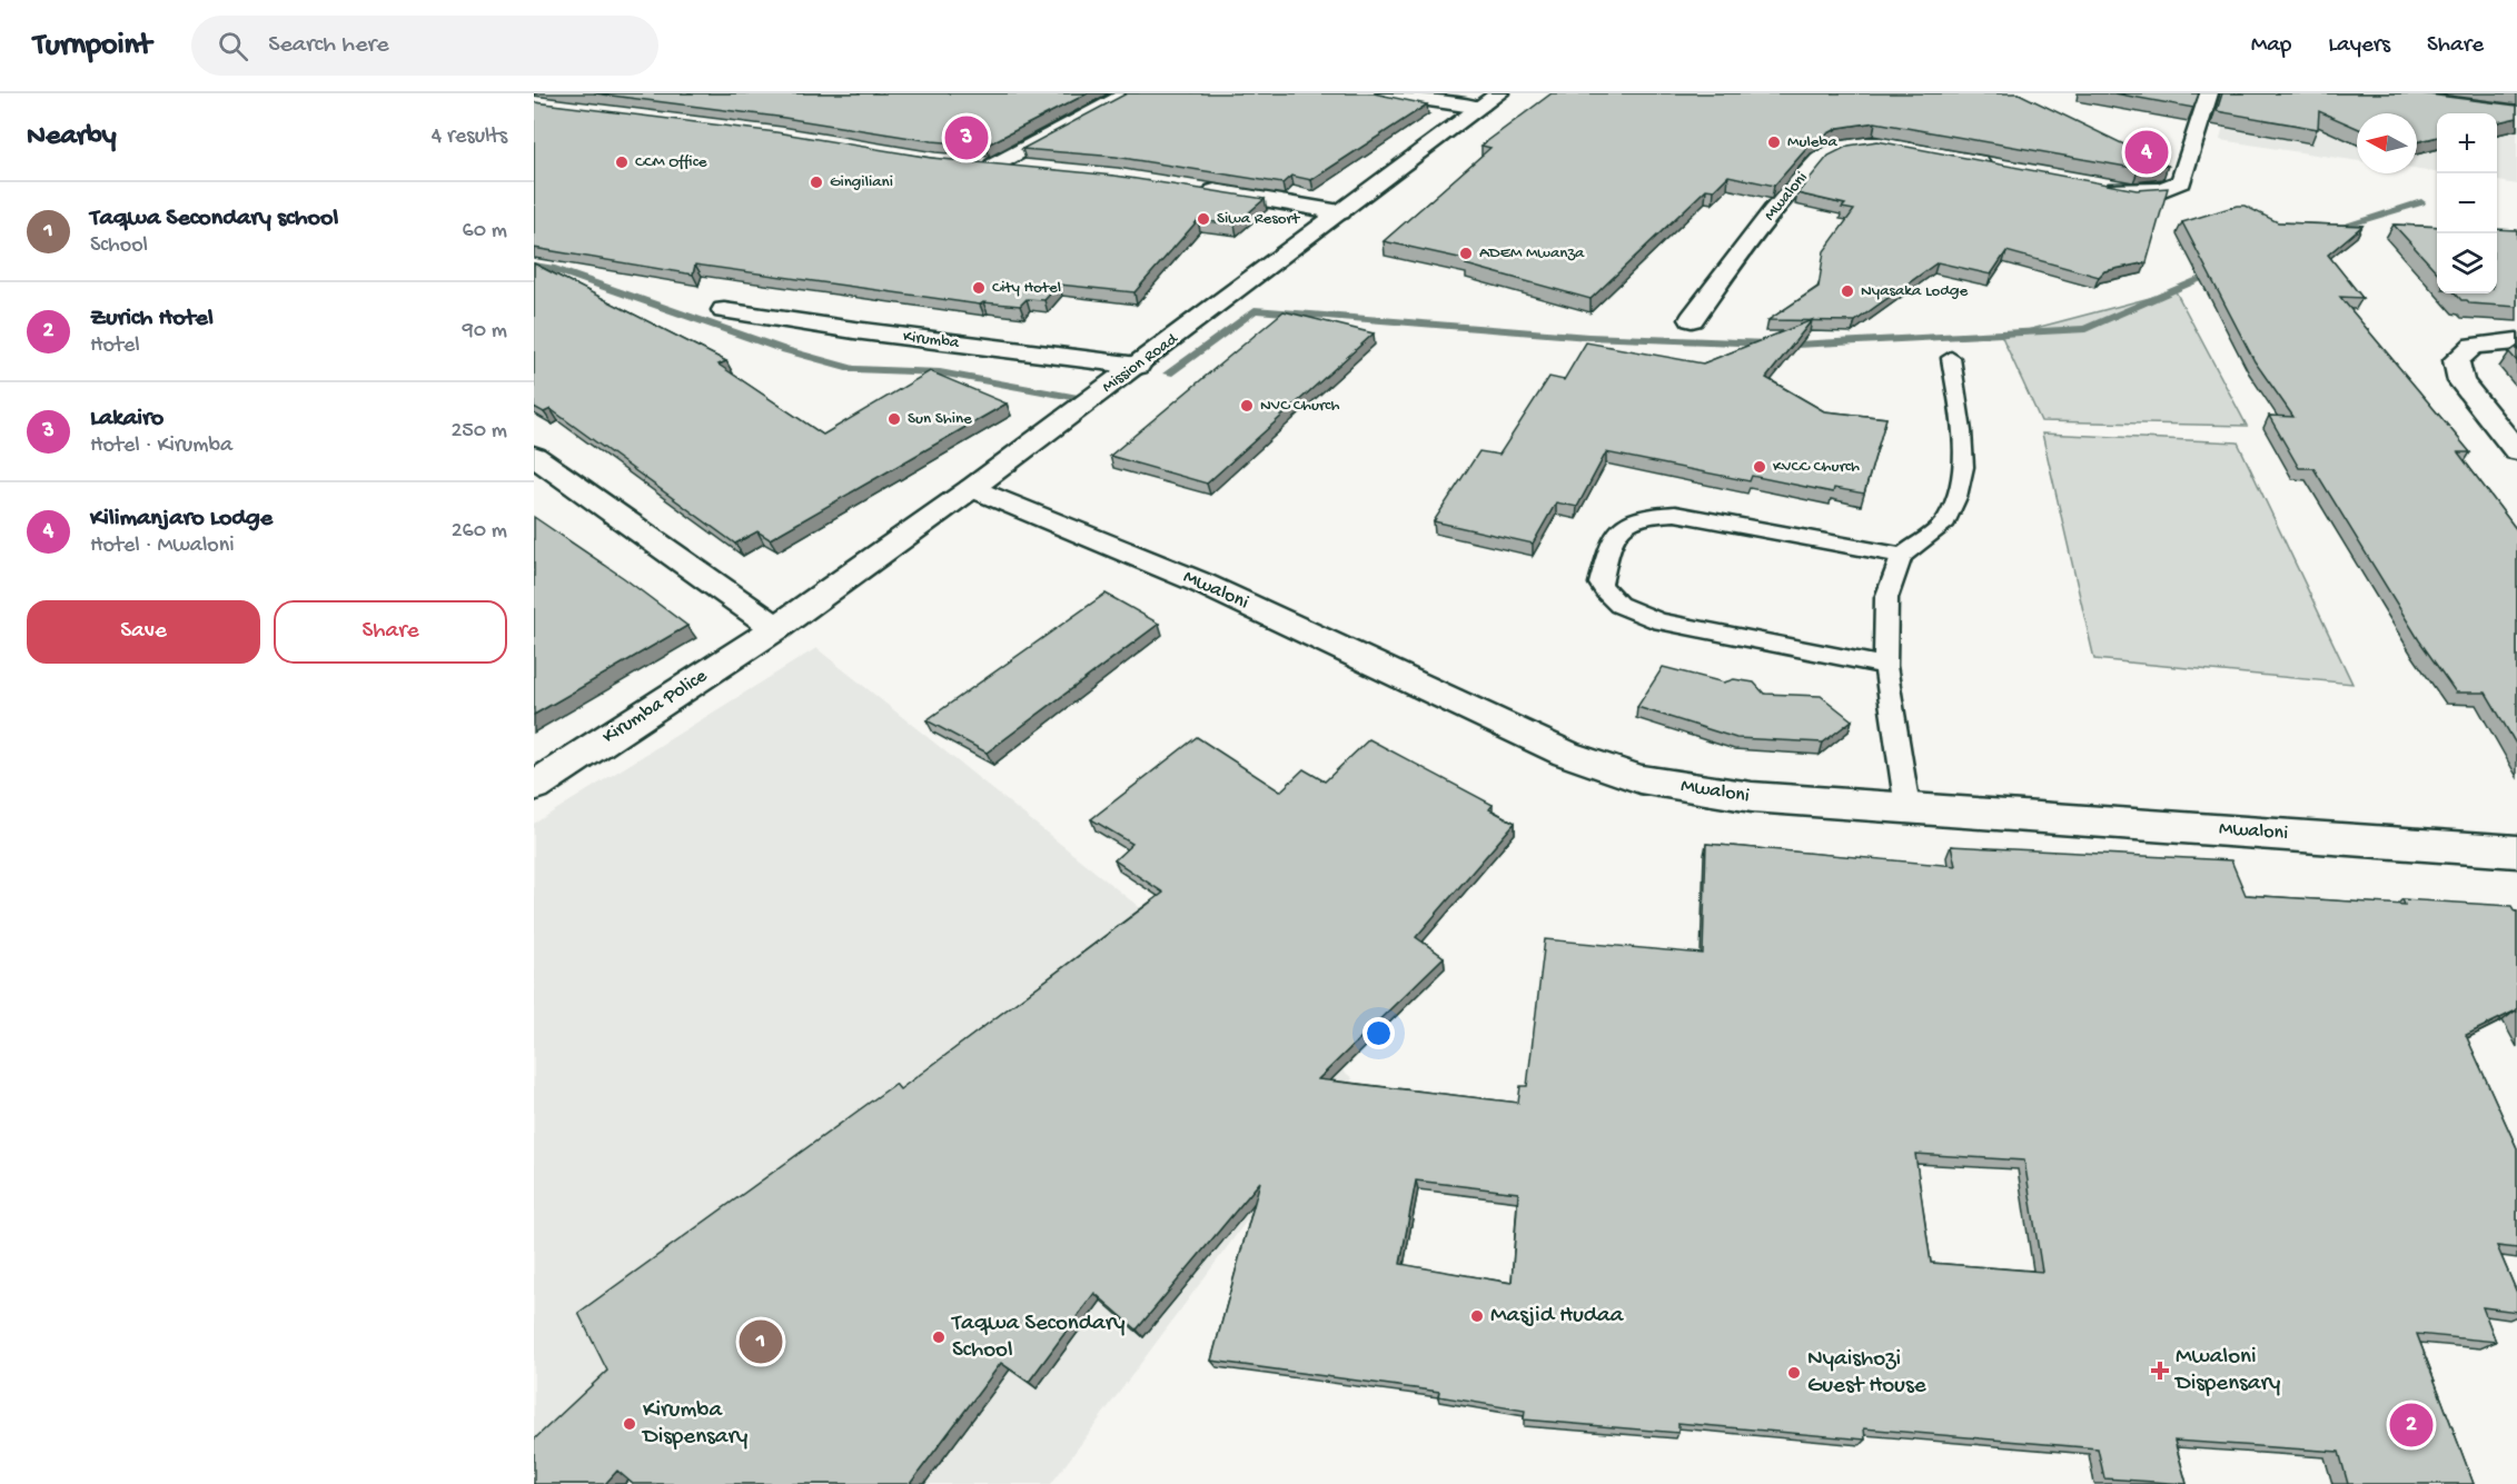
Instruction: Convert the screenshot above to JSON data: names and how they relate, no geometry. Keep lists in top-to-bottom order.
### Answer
{
  "streets": {
    "street": [
      "Mwaloni",
      "Kirumba",
      "Mission Road",
      "Kirumba Police"
    ]
  },
  "crossings": [
    ["Mwaloni", "Mission Road"],
    ["Kirumba", "Mission Road"],
    ["Mission Road", "Kirumba Police"]
  ],
  "places": {
    "other": [
      "Muleba",
      "CCM Office",
      "Gingiliani",
      "Siwa Resort",
      "ADEM Mwanza",
      "City Hotel",
      "Nyasaka Lodge",
      "NVC Church",
      "Sun Shine",
      "KVCC Church",
      "Masjid Hudaa",
      "Taqwa Secondary School",
      "Nyaishozi Guest House",
      "Kirumba Dispensary"
    ],
    "health": ["Mwaloni Dispensary"]
  },
  "north": "left",
  "page": {
    "header": "Turnpoint",
    "search": "Search here",
    "nav": ["Map", "Layers", "Share"],
    "heading": ["Nearby", "4 results"],
    "map_buttons": ["+", "−"],
    "pins": [
      "3",
      "4",
      "1",
      "2"
    ],
    "list": [
      {
        "mark": "1",
        "name": "Taqwa Secondary school",
        "note": "School",
        "value": "60 m"
      },
      {
        "mark": "2",
        "name": "Zurich Hotel",
        "note": "Hotel",
        "value": "90 m"
      },
      {
        "mark": "3",
        "name": "Lakairo",
        "note": "Hotel · Kirumba",
        "value": "250 m"
      },
      {
        "mark": "4",
        "name": "Kilimanjaro Lodge",
        "note": "Hotel · Mwaloni",
        "value": "260 m"
      }
    ],
    "buttons": ["Save", "Share"]
  }
}
